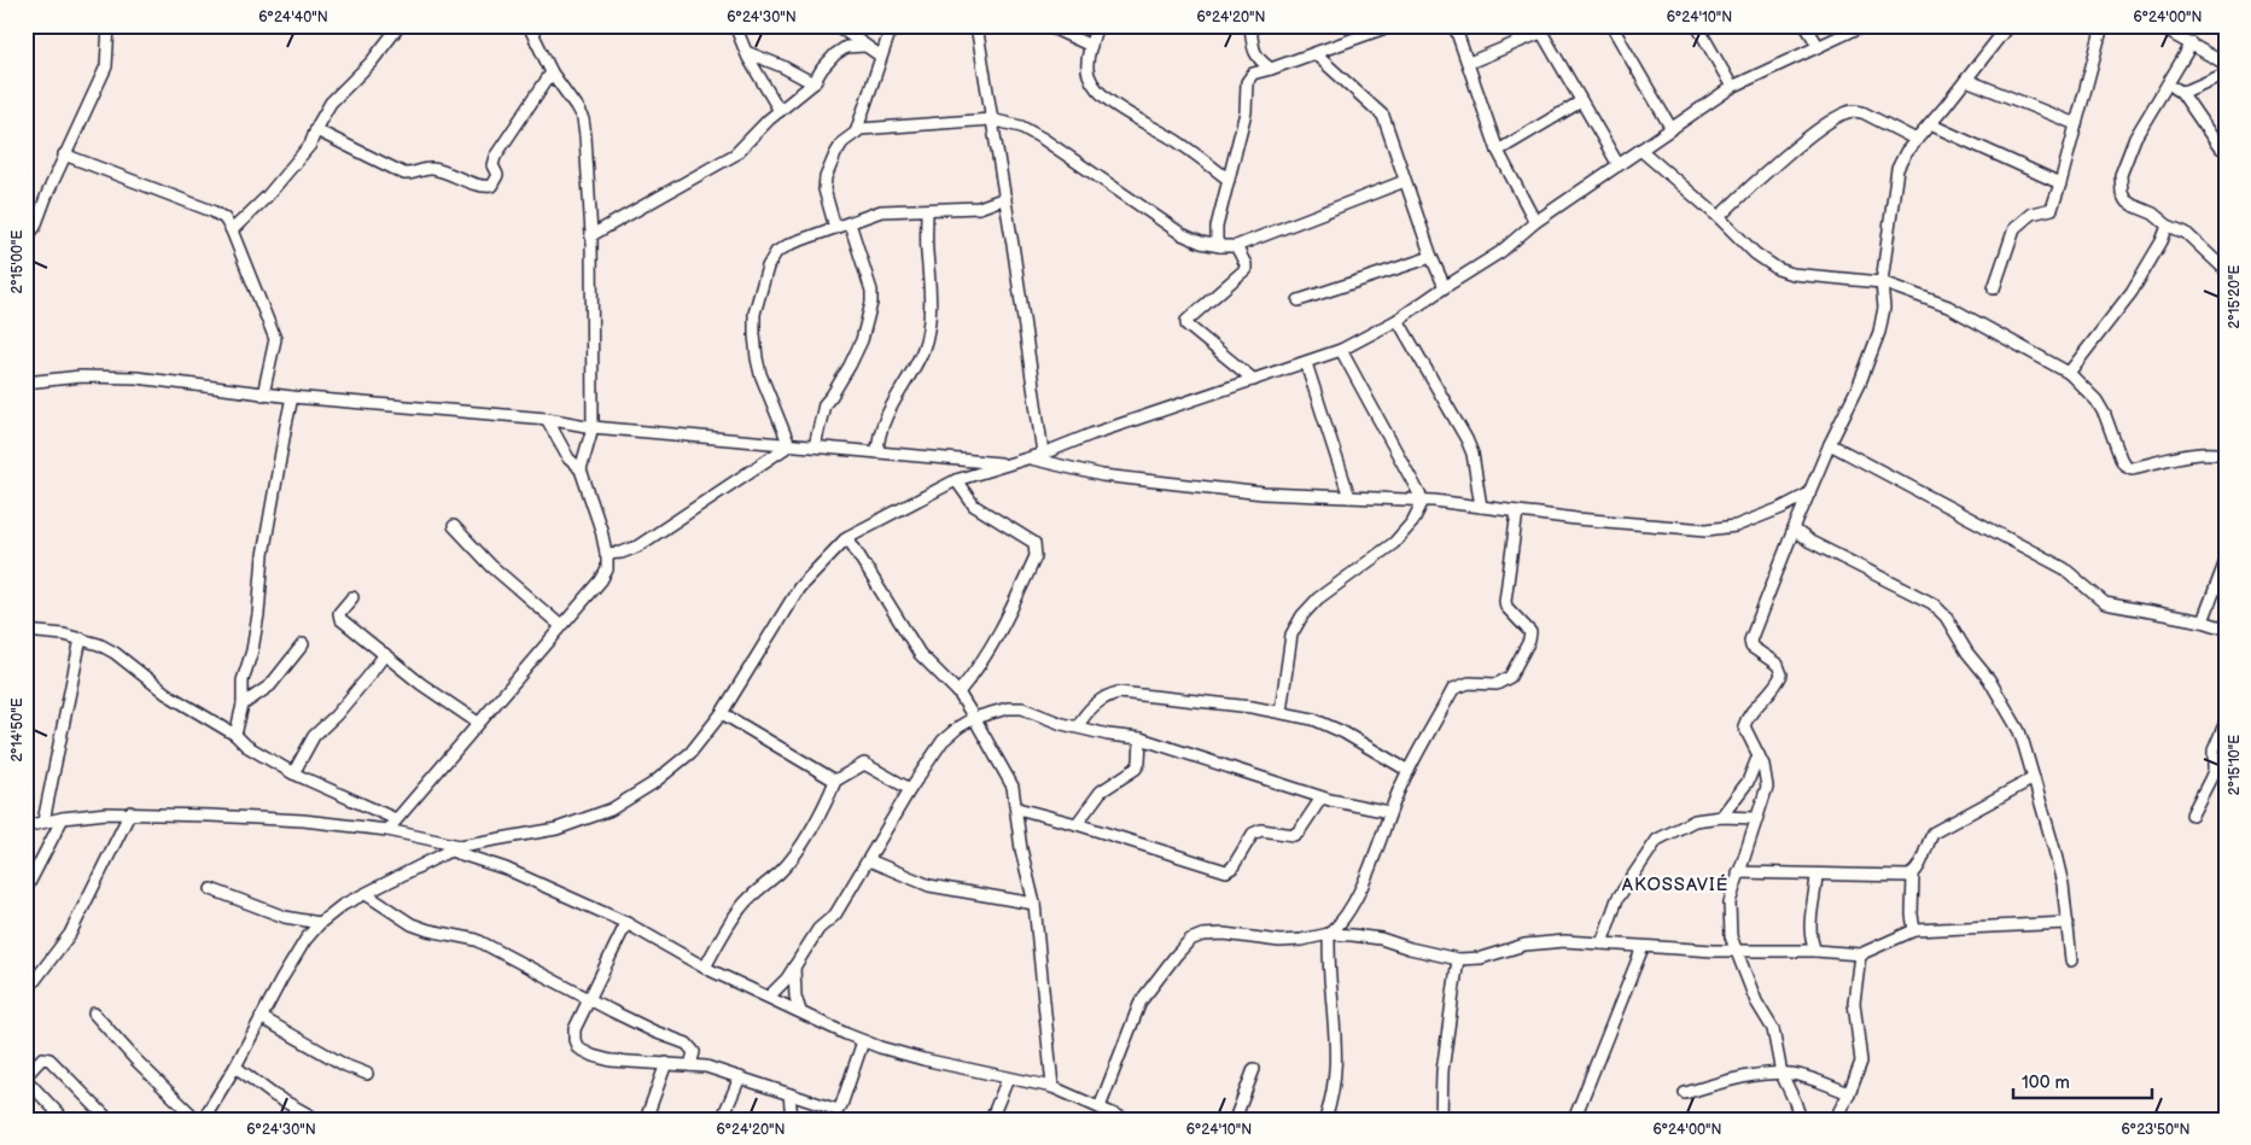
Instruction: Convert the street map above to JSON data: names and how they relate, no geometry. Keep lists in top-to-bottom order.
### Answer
{
  "districts": ["AKOSSAVIÉ"],
  "scale_bar": "100 m",
  "coordinates": [
    "6°24'40\"N",
    "6°24'30\"N",
    "6°24'20\"N",
    "6°24'10\"N",
    "6°24'00\"N",
    "2°15'00\"E",
    "2°15'20\"E",
    "2°14'50\"E",
    "2°15'10\"E",
    "6°23'50\"N"
  ]
}
